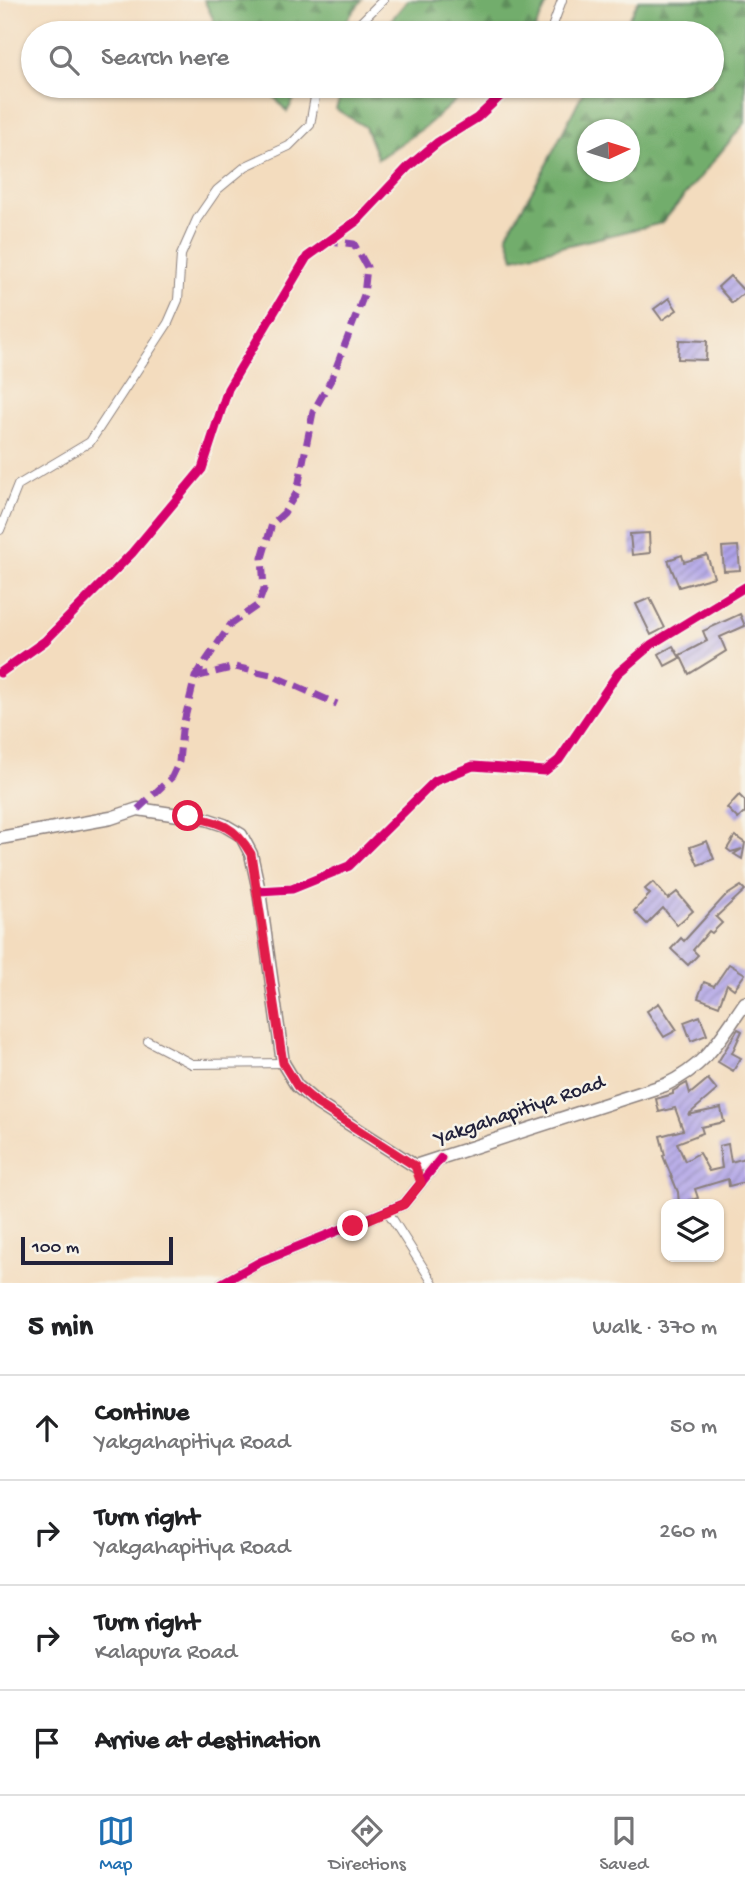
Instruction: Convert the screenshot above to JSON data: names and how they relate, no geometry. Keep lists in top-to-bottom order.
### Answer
{
  "streets": {
    "main road": ["Yakgahapitiya Road"]
  },
  "scale_bar": "100 m",
  "north": "right",
  "page": {
    "search": "Search here",
    "scale": "100 m",
    "heading": ["5 min", "Walk · 370 m"],
    "list": [
      ["Continue", "Yakgahapitiya Road", "50 m"],
      ["Turn right", "Yakgahapitiya Road", "260 m"],
      ["Turn right", "Kalapura Road", "60 m"],
      "Arrive at destination"
    ],
    "nav": ["Map", "Directions", "Saved"]
  }
}
